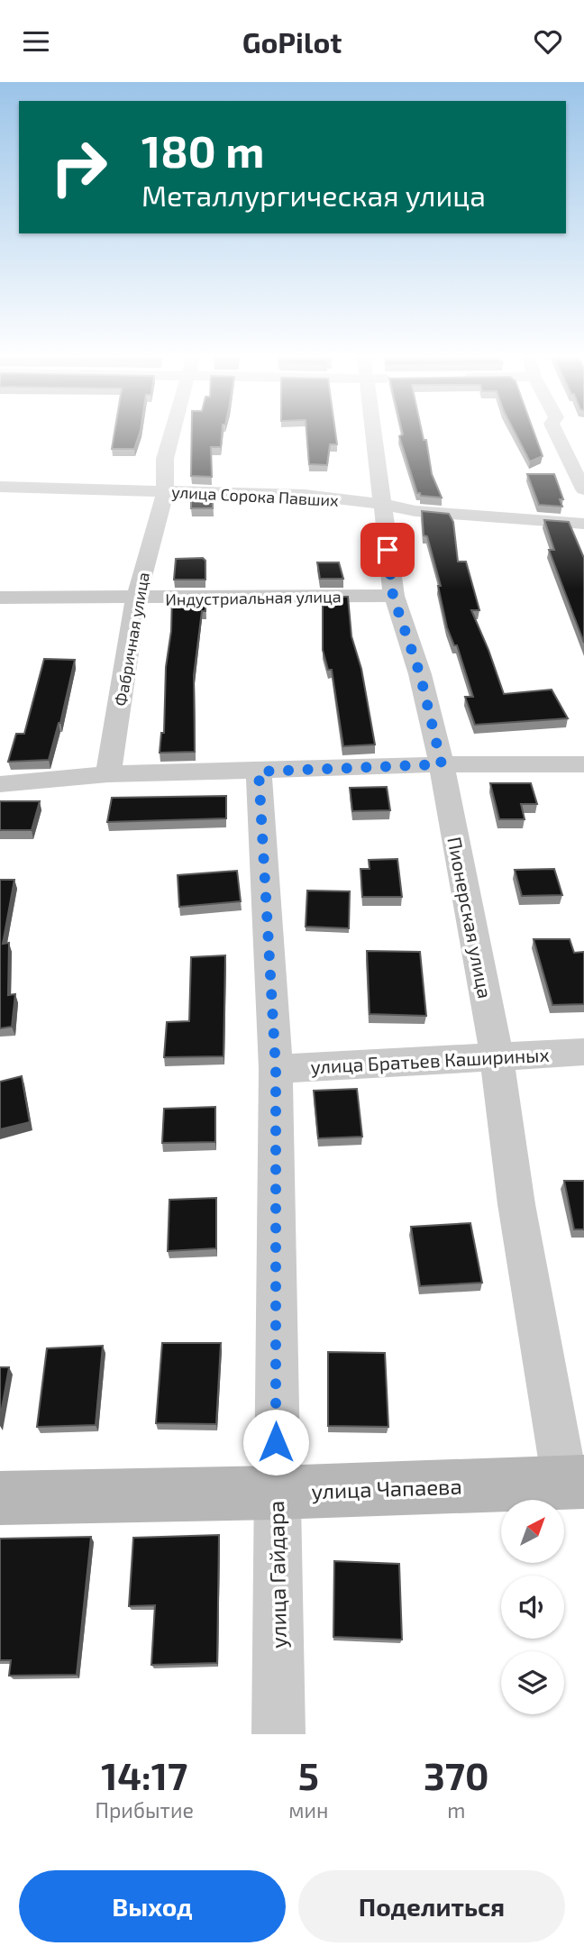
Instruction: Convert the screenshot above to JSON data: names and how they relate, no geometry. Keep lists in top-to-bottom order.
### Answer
{
  "streets": {
    "street": [
      "улица Сорока Павших",
      "Индустриальная улица",
      "Фабричная улица",
      "Пионерская улица",
      "улица Братьев Кашириных",
      "улица Чапаева",
      "улица Гайдара"
    ]
  },
  "crossings": [
    ["улица Сорока Павших", "Фабричная улица"],
    ["улица Сорока Павших", "Пионерская улица"],
    ["Индустриальная улица", "Фабричная улица"],
    ["Индустриальная улица", "Пионерская улица"],
    ["Пионерская улица", "улица Братьев Кашириных"],
    ["Пионерская улица", "улица Чапаева"],
    ["улица Братьев Кашириных", "улица Гайдара"],
    ["улица Чапаева", "улица Гайдара"]
  ],
  "north": "top right",
  "page": {
    "header": "GoPilot",
    "turn": ["180 m", "Металлургическая улица"],
    "eta": [
      "14:17",
      "Прибытие",
      "5",
      "мин",
      "370",
      "m"
    ],
    "buttons": ["Выход", "Поделиться"]
  }
}
